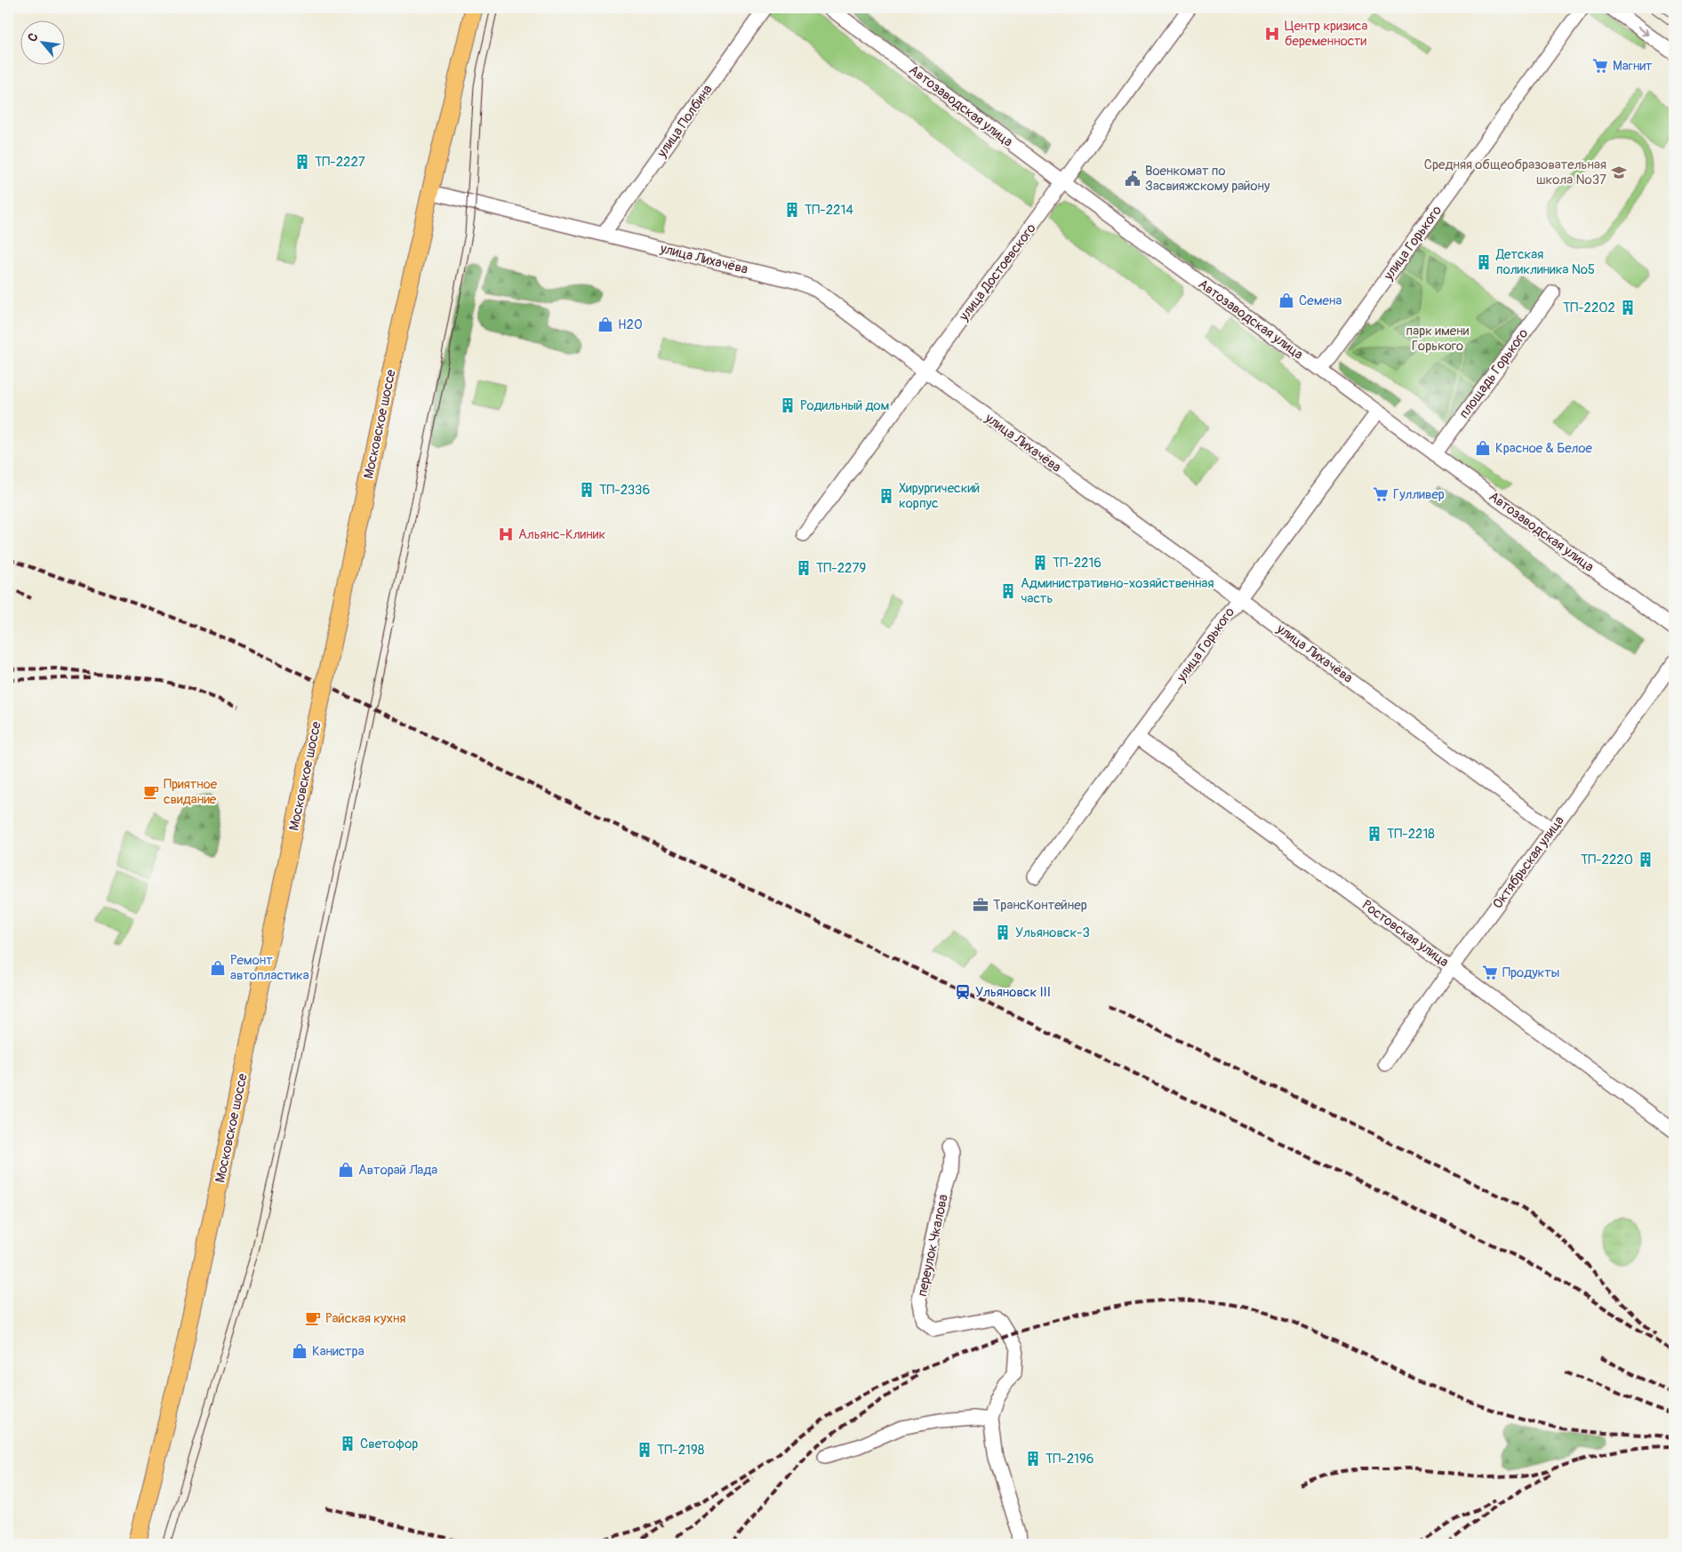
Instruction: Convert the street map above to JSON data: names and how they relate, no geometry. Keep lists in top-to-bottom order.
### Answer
{
  "streets": {
    "main road": ["Московское шоссе"],
    "street": [
      "Автозаводская улица",
      "улица Полбина",
      "улица Горького",
      "улица Лихачёва",
      "улица Достоевского",
      "площадь Горького",
      "Октябрьская улица",
      "Ростовская улица",
      "переулок Чкалова"
    ]
  },
  "crossings": [
    ["Автозаводская улица", "улица Горького"],
    ["Автозаводская улица", "улица Достоевского"],
    ["Автозаводская улица", "площадь Горького"],
    ["улица Полбина", "улица Лихачёва"],
    ["улица Горького", "улица Лихачёва"],
    ["улица Горького", "Ростовская улица"],
    ["улица Лихачёва", "улица Достоевского"],
    ["улица Лихачёва", "Московское шоссе"],
    ["улица Лихачёва", "Октябрьская улица"],
    ["Октябрьская улица", "Ростовская улица"]
  ],
  "parks": ["парк имени Горького"],
  "places": {
    "hospital": ["Центр кризиса беременности", "Альянс-Клиник"],
    "supermarket": ["Магнит", "Гулливер", "Продукты"],
    "building": [
      "ТП-2227",
      "ТП-2214",
      "Детская поликлиника №5",
      "ТП-2202",
      "Родильный дом",
      "ТП-2336",
      "Хирургический корпус",
      "ТП-2216",
      "ТП-2279",
      "Административно-хозяйственная часть",
      "ТП-2218",
      "ТП-2220",
      "Ульяновск-3",
      "Светофор",
      "ТП-2198",
      "ТП-2196"
    ],
    "school or university": ["Средняя общеобразовательная школа №37"],
    "public building": ["Военкомат по Засвияжскому району"],
    "shop": [
      "Семена",
      "H2O",
      "Красное & Белое",
      "Ремонт автопластика",
      "Авторай Лада",
      "Канистра"
    ],
    "cafe": ["Приятное свидание", "Райская кухня"],
    "office": ["ТрансКонтейнер"],
    "station": ["Ульяновск III"]
  },
  "north": "top left"
}
